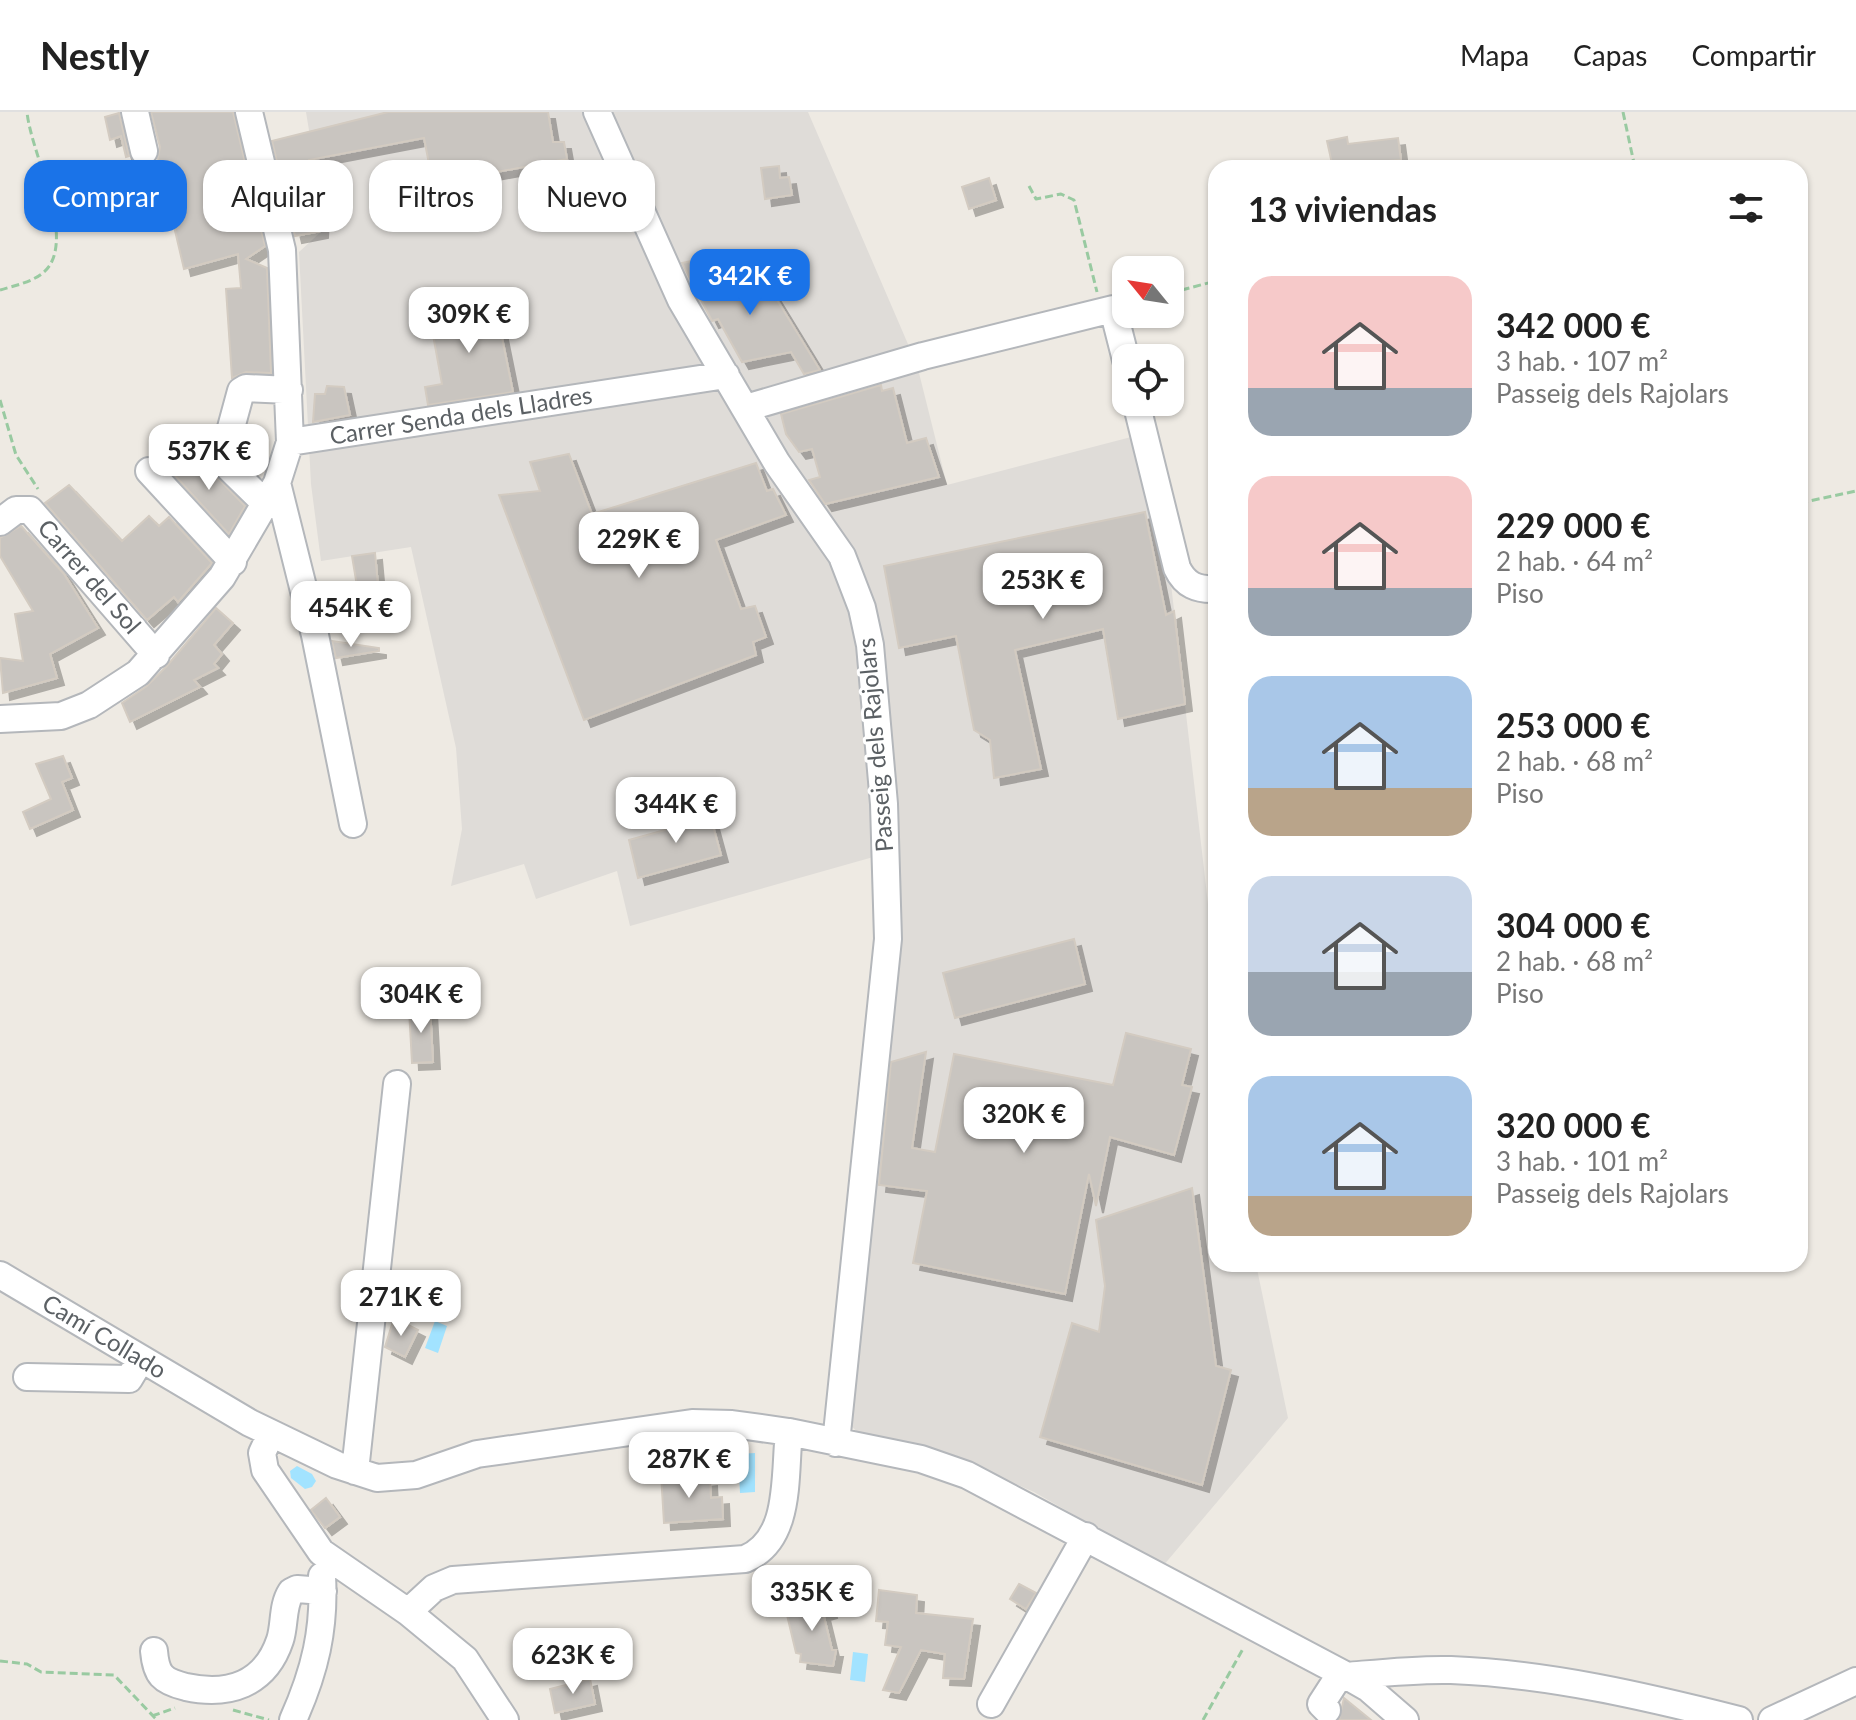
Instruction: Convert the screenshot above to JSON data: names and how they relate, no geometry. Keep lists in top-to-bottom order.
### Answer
{
  "streets": {
    "street": [
      "Carrer Senda dels Lladres",
      "Carrer del Sol",
      "Passeig dels Rajolars",
      "Camí Collado"
    ]
  },
  "crossings": [
    ["Carrer Senda dels Lladres", "Passeig dels Rajolars"],
    ["Passeig dels Rajolars", "Camí Collado"]
  ],
  "north": "top left",
  "page": {
    "header": "Nestly",
    "nav": ["Mapa", "Capas", "Compartir"],
    "chip": [
      "Comprar",
      "Alquilar",
      "Filtros",
      "Nuevo"
    ],
    "heading": "13 viviendas",
    "price": [
      "342K €",
      "309K €",
      "537K €",
      "229K €",
      "253K €",
      "454K €",
      "344K €",
      "304K €",
      "320K €",
      "271K €",
      "287K €",
      "335K €",
      "623K €"
    ],
    "list": [
      {
        "name": "342 000 €",
        "note": "3 hab. · 107 m² · Passeig dels Rajolars"
      },
      {
        "name": "229 000 €",
        "note": "2 hab. · 64 m² · Piso"
      },
      {
        "name": "253 000 €",
        "note": "2 hab. · 68 m² · Piso"
      },
      {
        "name": "304 000 €",
        "note": "2 hab. · 68 m² · Piso"
      },
      {
        "name": "320 000 €",
        "note": "3 hab. · 101 m² · Passeig dels Rajolars"
      }
    ]
  }
}
